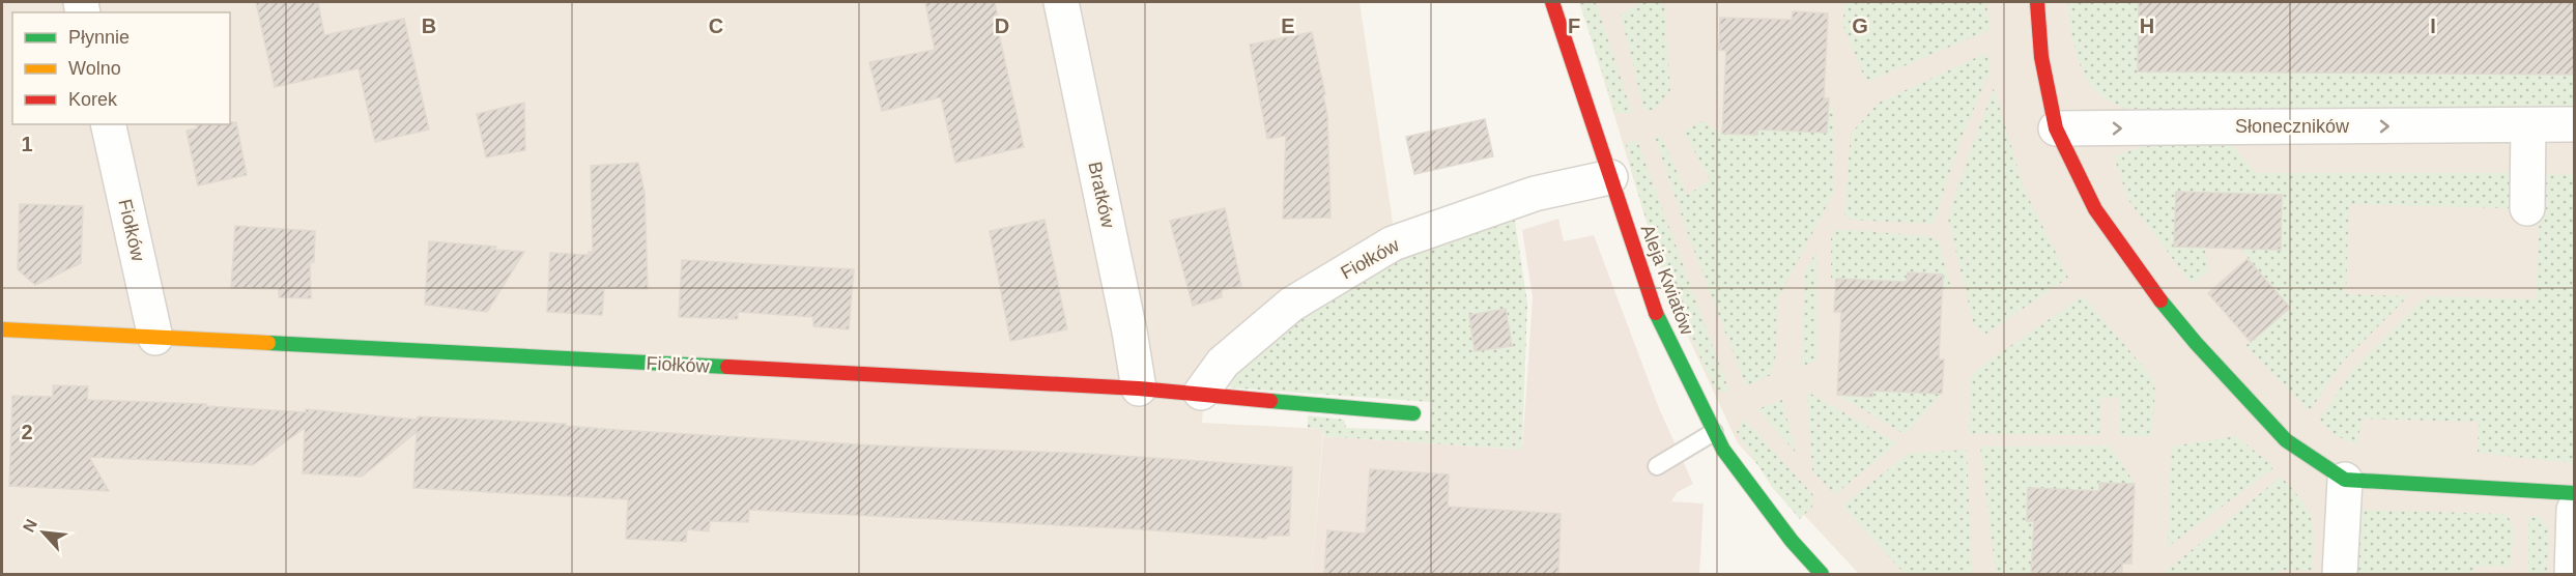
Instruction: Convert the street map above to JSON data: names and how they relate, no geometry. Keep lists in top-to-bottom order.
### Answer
{
  "streets": {
    "street": [
      "Słoneczników",
      "Bratków",
      "Fiołków",
      "Aleja Kwiatów"
    ]
  },
  "crossings": [
    ["Bratków", "Fiołków"],
    ["Fiołków", "Aleja Kwiatów"]
  ],
  "one_way": ["Słoneczników"],
  "legend": ["Płynnie", "Wolno", "Korek"],
  "north": "top left",
  "grid": {
    "columns": [
      "B",
      "C",
      "D",
      "E",
      "F",
      "G",
      "H",
      "I"
    ],
    "rows": ["1", "2"]
  }
}
